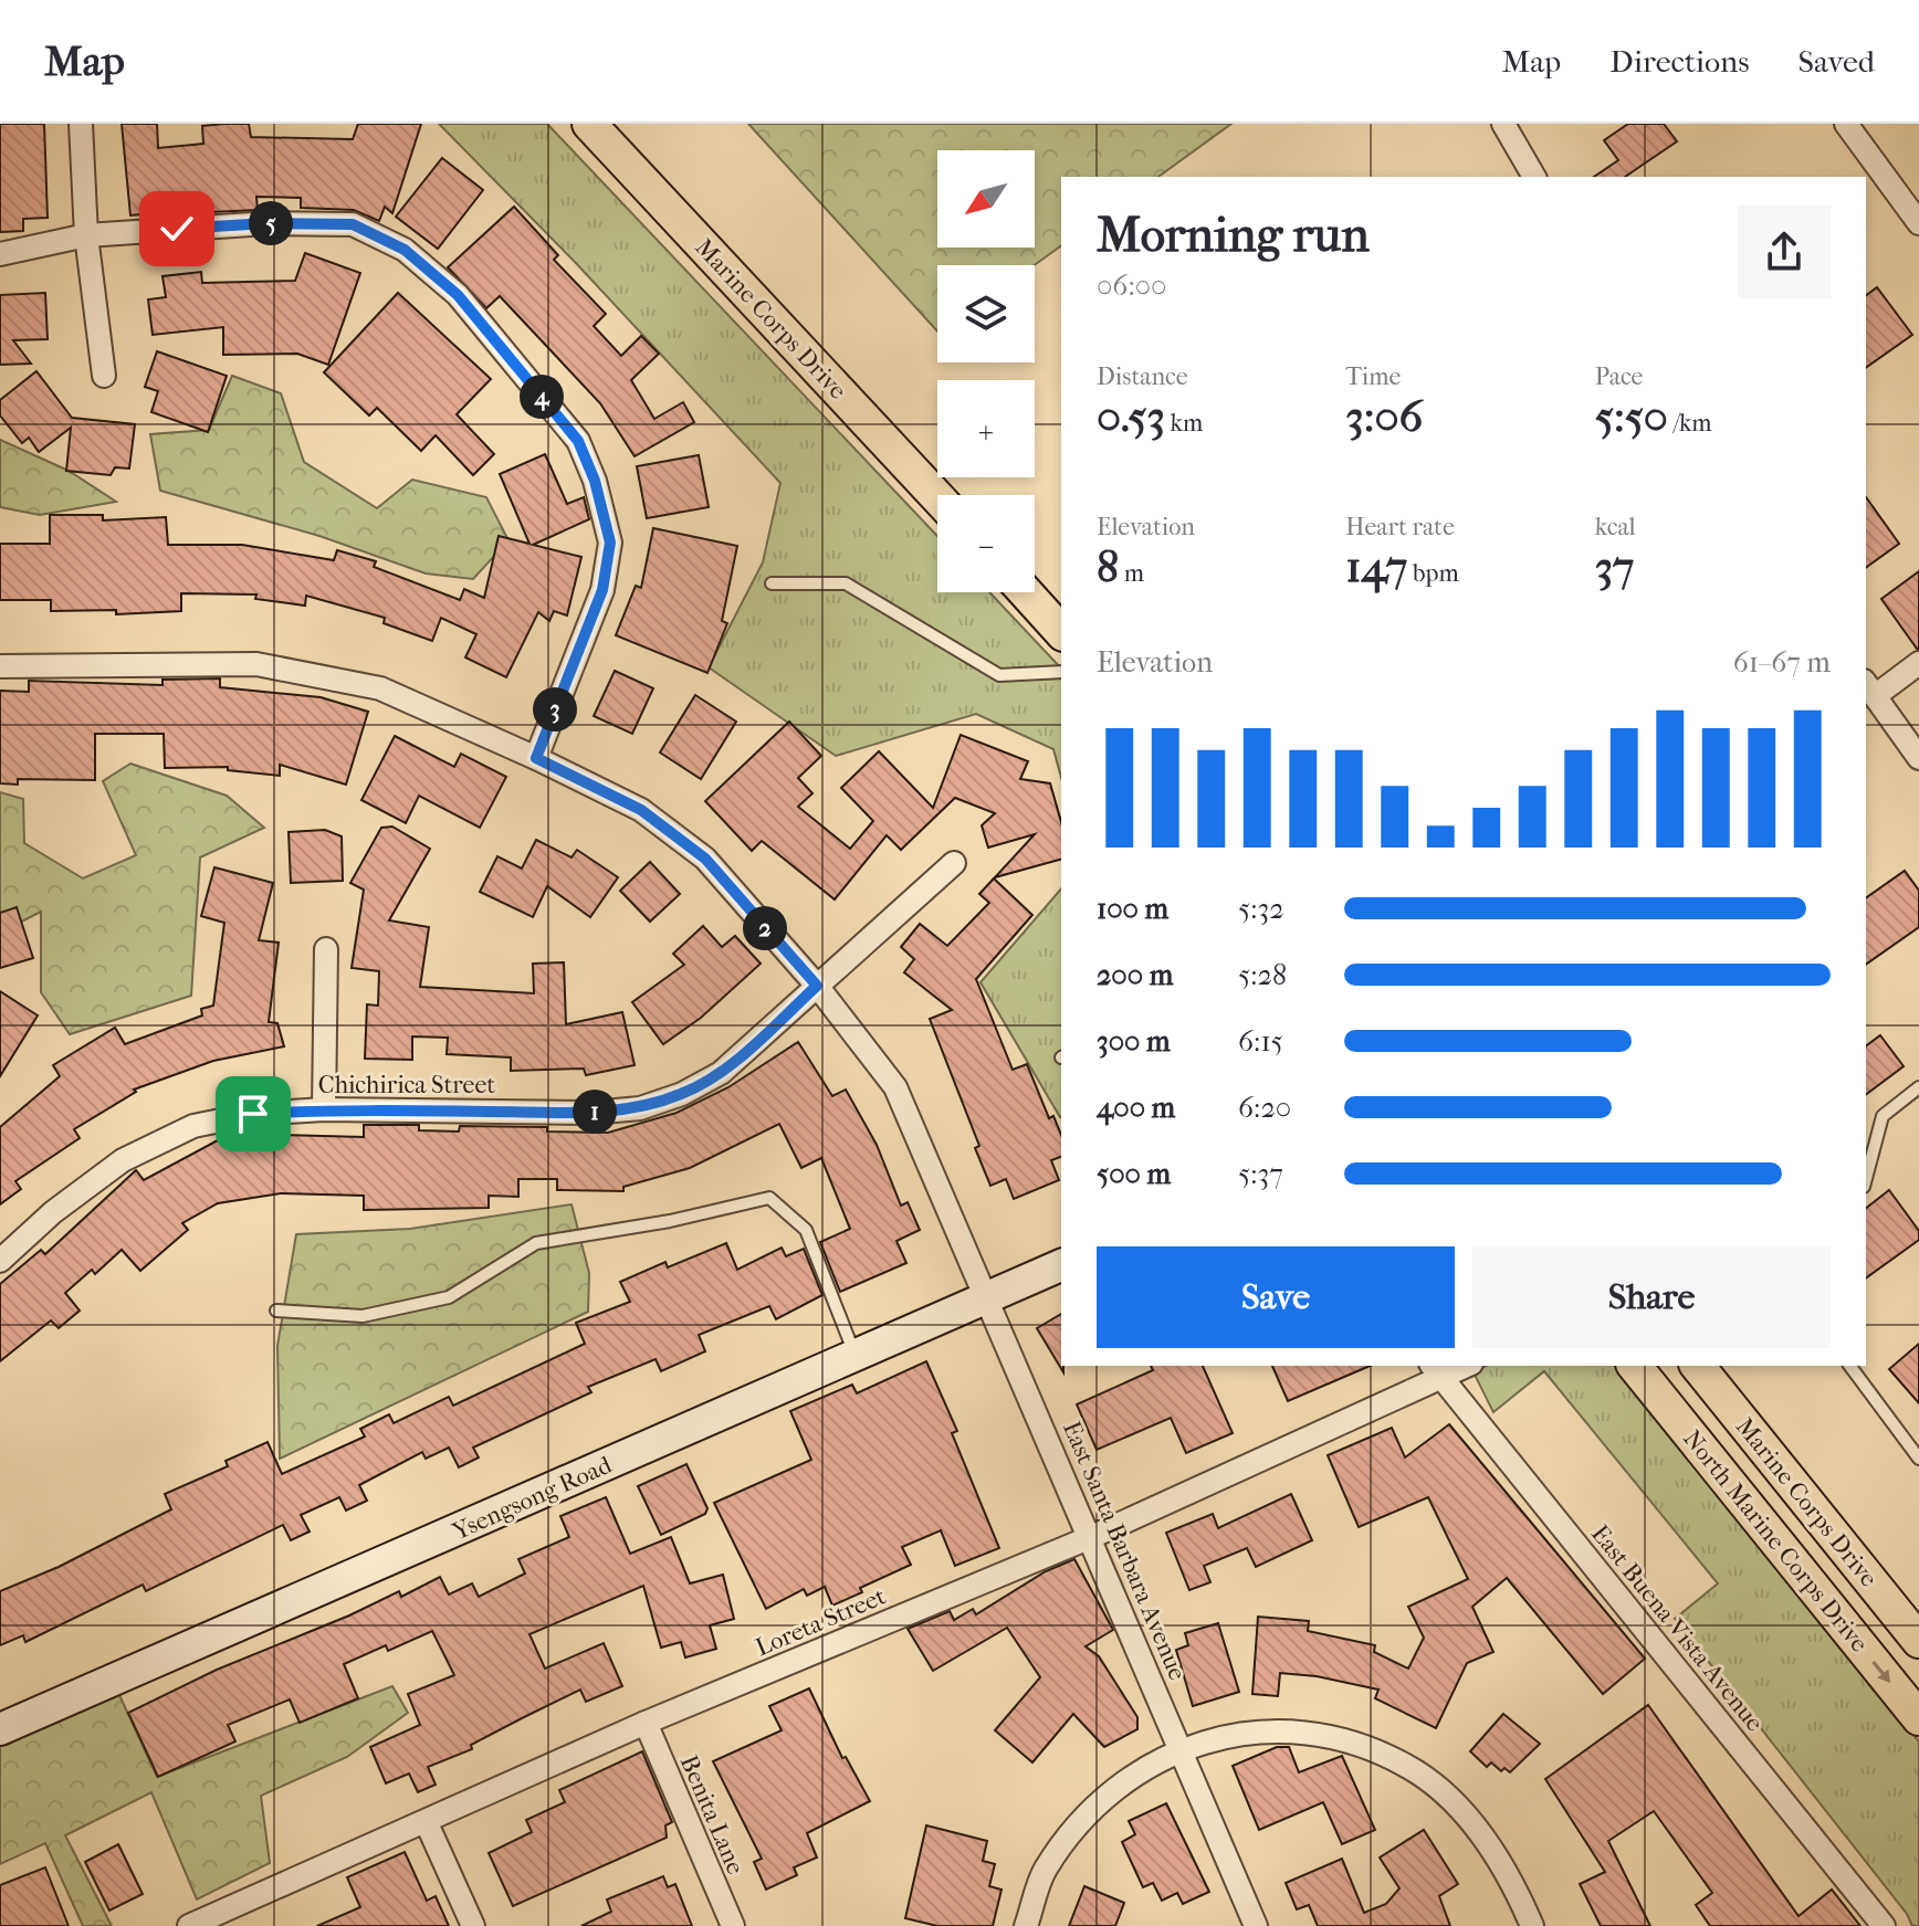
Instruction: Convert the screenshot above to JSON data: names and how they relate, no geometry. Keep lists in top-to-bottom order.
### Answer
{
  "streets": {
    "main road": ["Marine Corps Drive", "Ysengsong Road", "North Marine Corps Drive"],
    "street": [
      "Chichirica Street",
      "East Santa Barbara Avenue",
      "Loreta Street",
      "East Buena Vista Avenue",
      "Benita Lane"
    ]
  },
  "crossings": [
    ["Chichirica Street", "East Santa Barbara Avenue"],
    ["Ysengsong Road", "East Santa Barbara Avenue"],
    ["East Santa Barbara Avenue", "Loreta Street"],
    ["Loreta Street", "East Buena Vista Avenue"],
    ["Loreta Street", "Benita Lane"]
  ],
  "one_way": ["North Marine Corps Drive"],
  "north": "bottom left",
  "page": {
    "header": "Map",
    "nav": ["Map", "Directions", "Saved"],
    "map_buttons": ["+", "−"],
    "heading": ["Morning run", "06:00"],
    "pins": [
      "5",
      "4",
      "3",
      "2",
      "1"
    ],
    "stats": [
      ["Distance", "0.53 km"],
      ["Time", "3:06"],
      ["Pace", "5:50 /km"],
      ["Elevation", "8 m"],
      ["Heart rate", "147 bpm"],
      ["kcal", "37"]
    ],
    "chart": ["Elevation", "61–67 m"],
    "list": [
      {
        "name": "100 m",
        "note": "5:32"
      },
      {
        "name": "200 m",
        "note": "5:28"
      },
      {
        "name": "300 m",
        "note": "6:15"
      },
      {
        "name": "400 m",
        "note": "6:20"
      },
      {
        "name": "500 m",
        "note": "5:37"
      }
    ],
    "buttons": ["Save", "Share"]
  }
}
